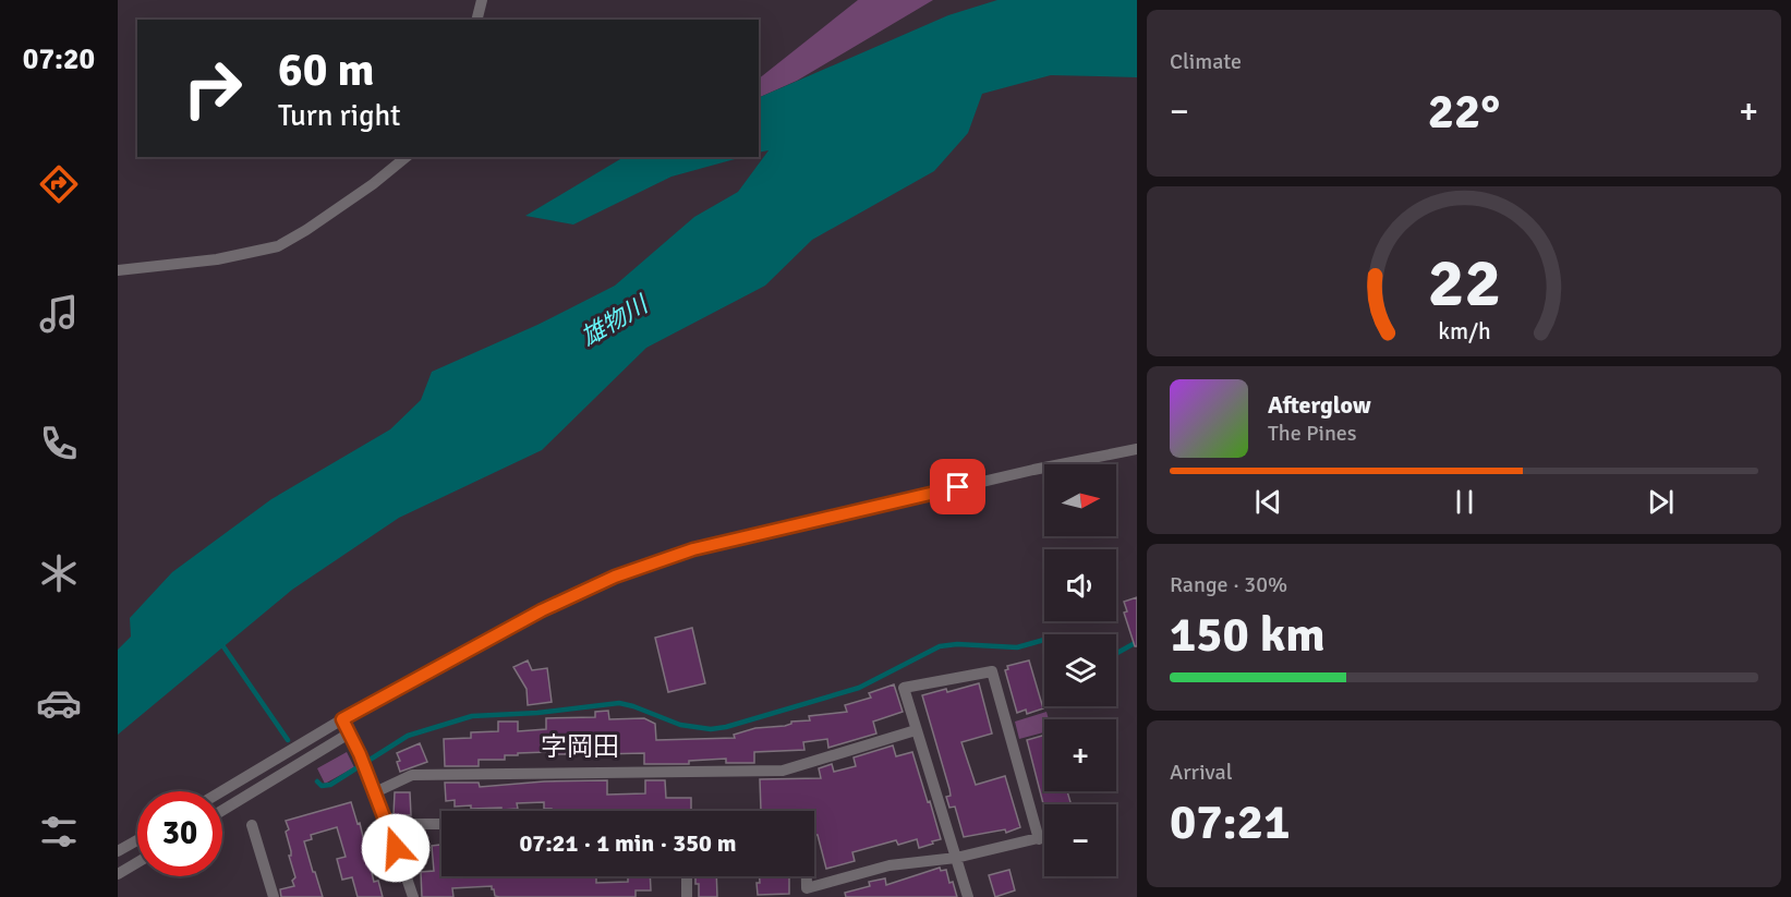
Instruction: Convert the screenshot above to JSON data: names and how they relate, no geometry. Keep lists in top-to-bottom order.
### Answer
{
  "districts": ["字岡田"],
  "water": ["雄物川"],
  "north": "right",
  "page": {
    "tabs": "07:20",
    "tile": [
      "Climate",
      ["Range · 30%", "150 km"],
      ["Arrival", "07:21"]
    ],
    "turn": ["60 m", "Turn right"],
    "heat": ["−", "22°", "+"],
    "song": ["Afterglow", "The Pines"],
    "map_buttons": ["+", "−"],
    "limit": "30",
    "trip": "07:21 · 1 min · 350 m",
    "gauge": ["22", "km/h"]
  }
}
